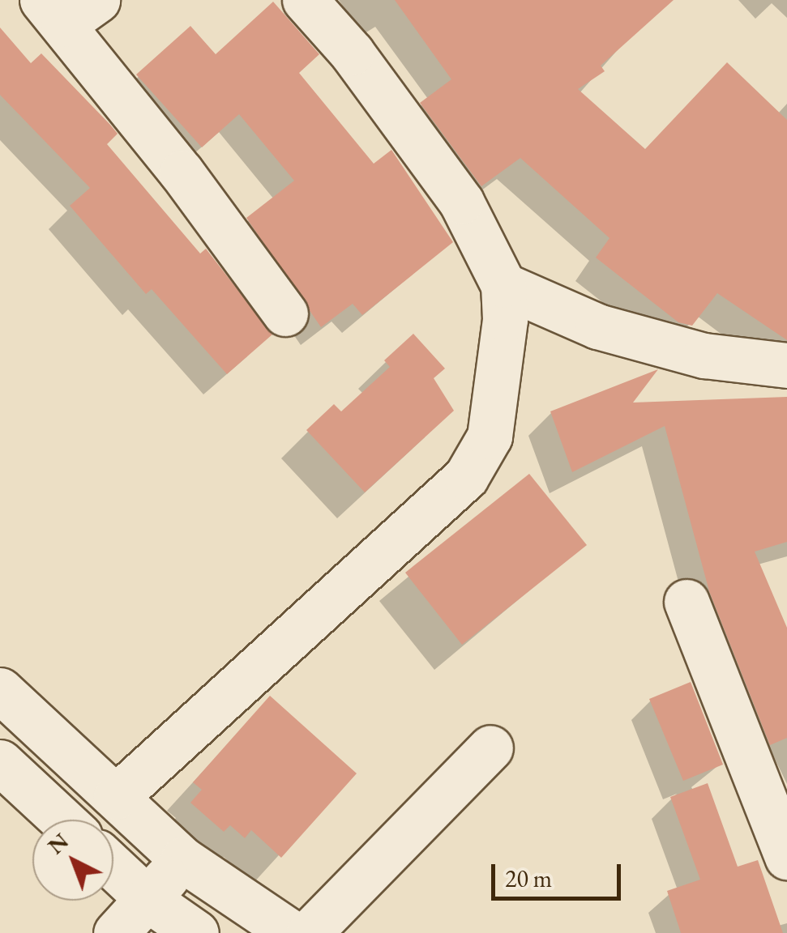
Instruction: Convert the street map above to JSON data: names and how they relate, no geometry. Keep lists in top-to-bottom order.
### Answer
{
  "scale_bar": "20 m",
  "north": "top left"
}
